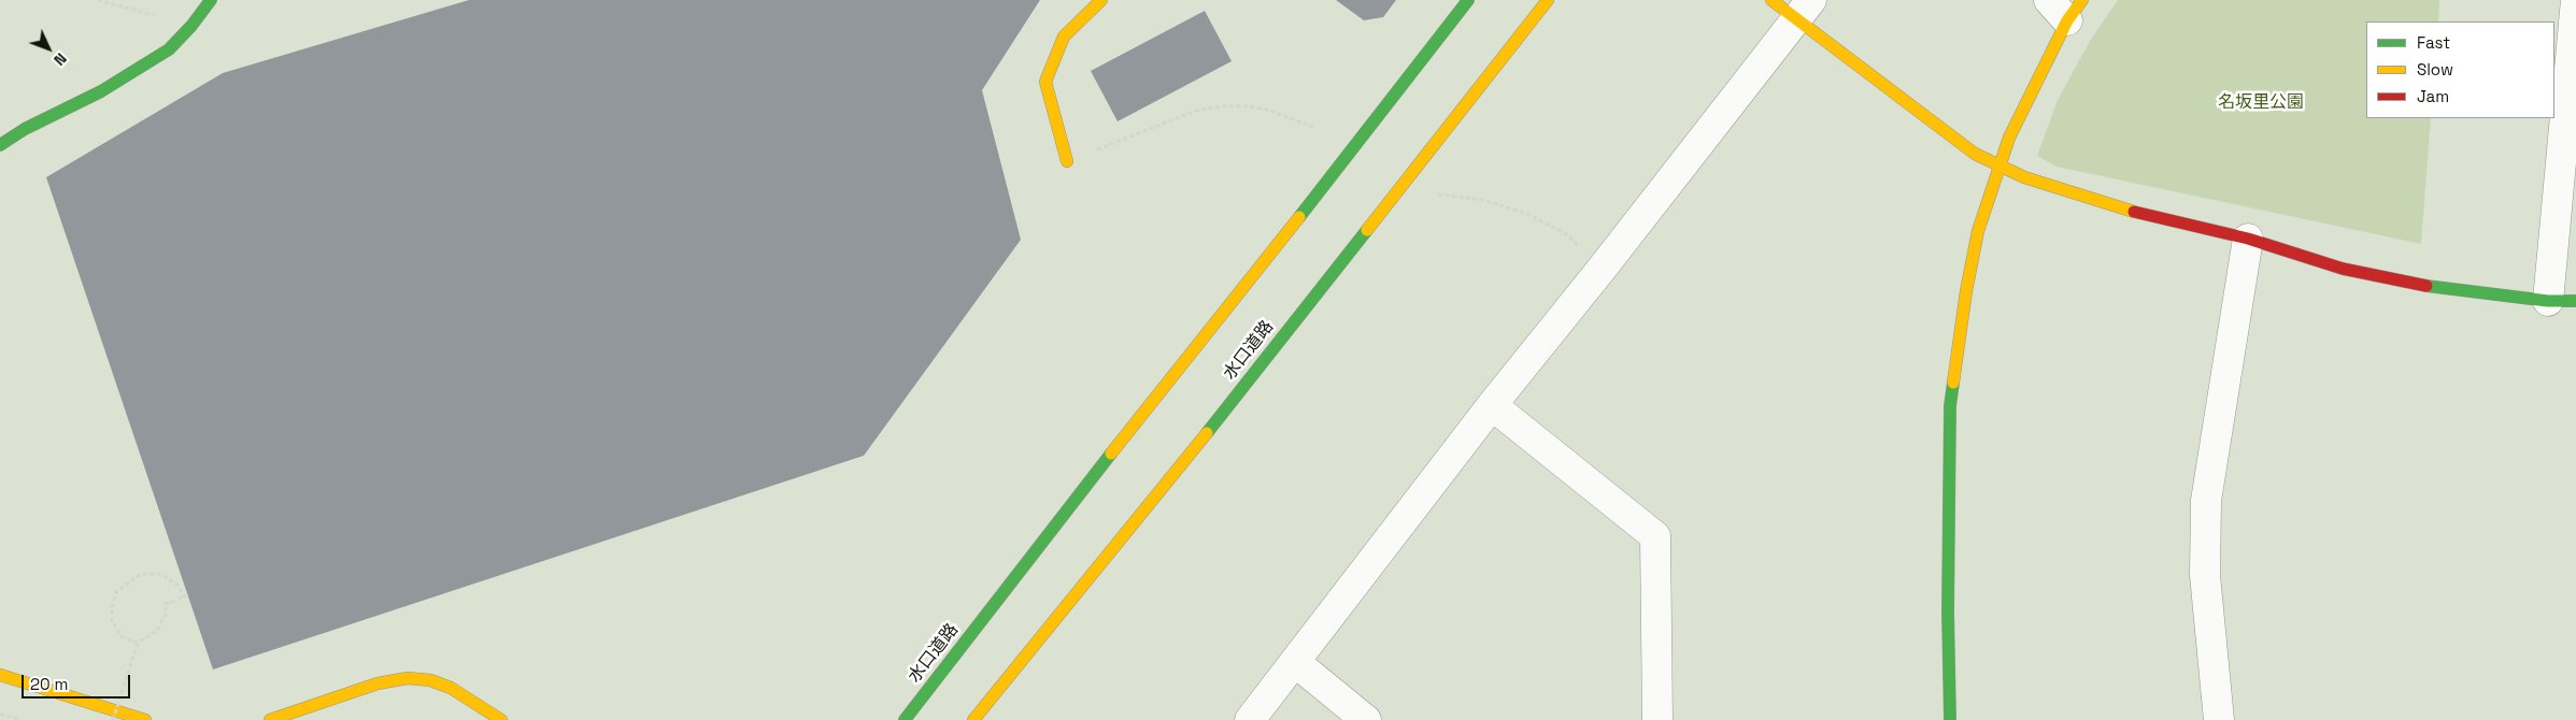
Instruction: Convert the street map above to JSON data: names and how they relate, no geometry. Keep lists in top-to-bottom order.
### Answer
{
  "streets": {
    "main road": ["水口道路"]
  },
  "parks": ["名坂里公園"],
  "legend": ["Fast", "Slow", "Jam"],
  "scale_bar": "20 m",
  "north": "bottom right"
}
